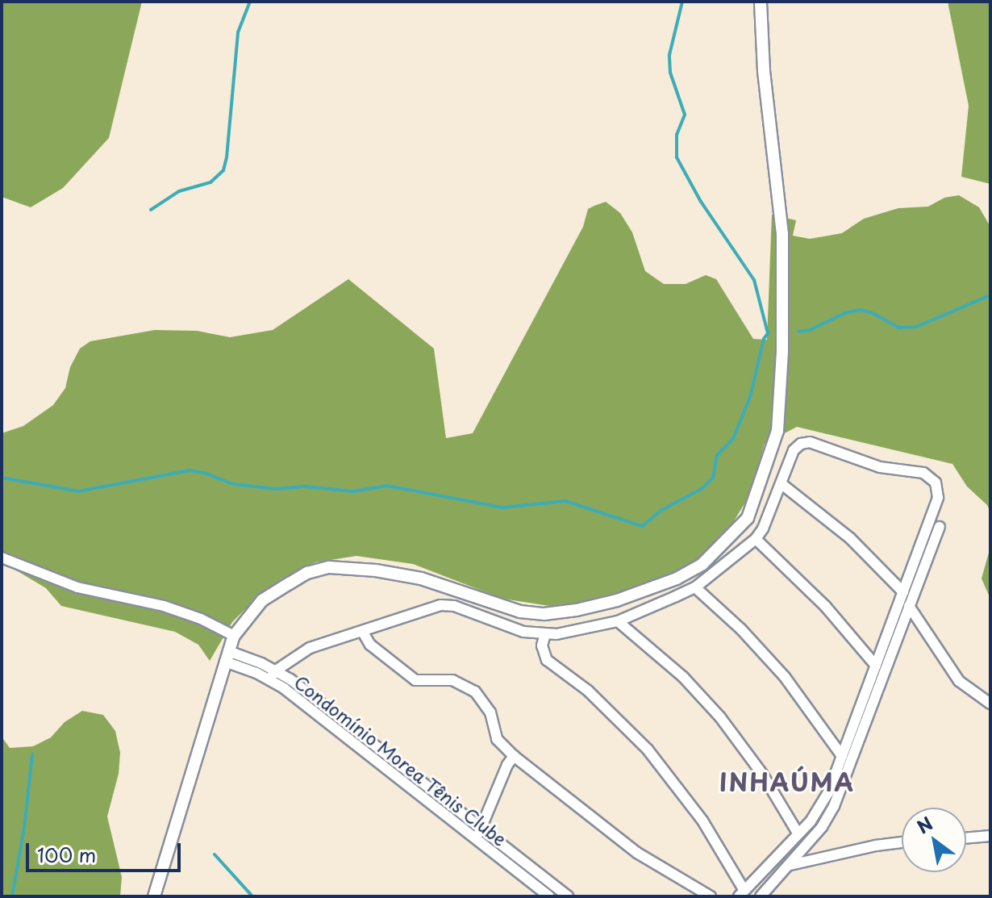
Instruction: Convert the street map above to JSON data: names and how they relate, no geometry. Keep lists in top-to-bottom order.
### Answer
{
  "streets": {
    "street": ["Condomínio Morea Tênis Clube"]
  },
  "districts": ["INHAÚMA"],
  "scale_bar": "100 m",
  "north": "top left"
}
